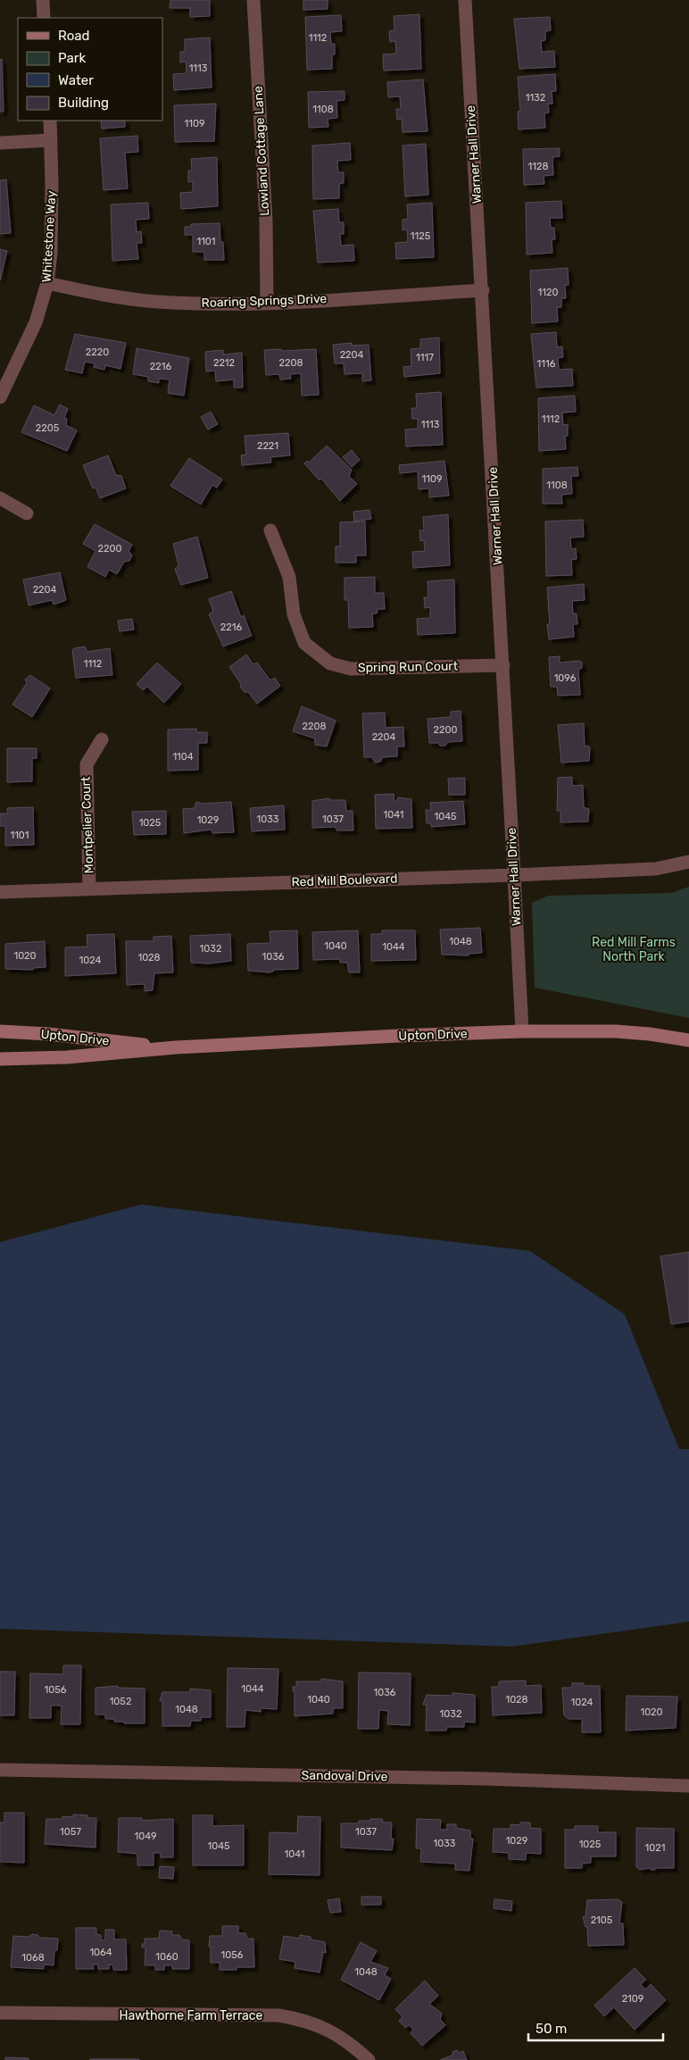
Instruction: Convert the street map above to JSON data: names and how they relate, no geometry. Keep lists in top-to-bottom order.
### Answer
{
  "streets": {
    "main road": ["Upton Drive"],
    "street": [
      "Lowland Cottage Lane",
      "Warner Hall Drive",
      "Whitestone Way",
      "Roaring Springs Drive",
      "Spring Run Court",
      "Montpelier Court",
      "Red Mill Boulevard",
      "Sandoval Drive",
      "Hawthorne Farm Terrace"
    ]
  },
  "crossings": [
    ["Lowland Cottage Lane", "Roaring Springs Drive"],
    ["Warner Hall Drive", "Roaring Springs Drive"],
    ["Warner Hall Drive", "Spring Run Court"],
    ["Warner Hall Drive", "Red Mill Boulevard"],
    ["Warner Hall Drive", "Upton Drive"],
    ["Whitestone Way", "Roaring Springs Drive"],
    ["Montpelier Court", "Red Mill Boulevard"]
  ],
  "parks": ["Red Mill Farms North Park"],
  "house_numbers": [
    "1112",
    "1113",
    "1132",
    "1108",
    "1109",
    "1128",
    "1125",
    "1101",
    "1120",
    "2220",
    "2204",
    "1117",
    "2212",
    "2208",
    "1116",
    "2216",
    "1112",
    "1113",
    "2205",
    "2221",
    "1109",
    "1108",
    "2200",
    "2204",
    "2216",
    "1112",
    "1096",
    "2208",
    "2200",
    "2204",
    "1104",
    "1041",
    "1045",
    "1033",
    "1037",
    "1029",
    "1025",
    "1101",
    "1048",
    "1040",
    "1044",
    "1032",
    "1020",
    "1036",
    "1028",
    "1024",
    "1044",
    "1056",
    "1036",
    "1040",
    "1028",
    "1052",
    "1024",
    "1048",
    "1020",
    "1032",
    "1057",
    "1037",
    "1049",
    "1029",
    "1033",
    "1025",
    "1045",
    "1021",
    "1041",
    "2105",
    "1064",
    "1056",
    "1060",
    "1068",
    "1048",
    "2109"
  ],
  "legend": [
    "Road",
    "Park",
    "Water",
    "Building"
  ],
  "scale_bar": "50 m"
}
